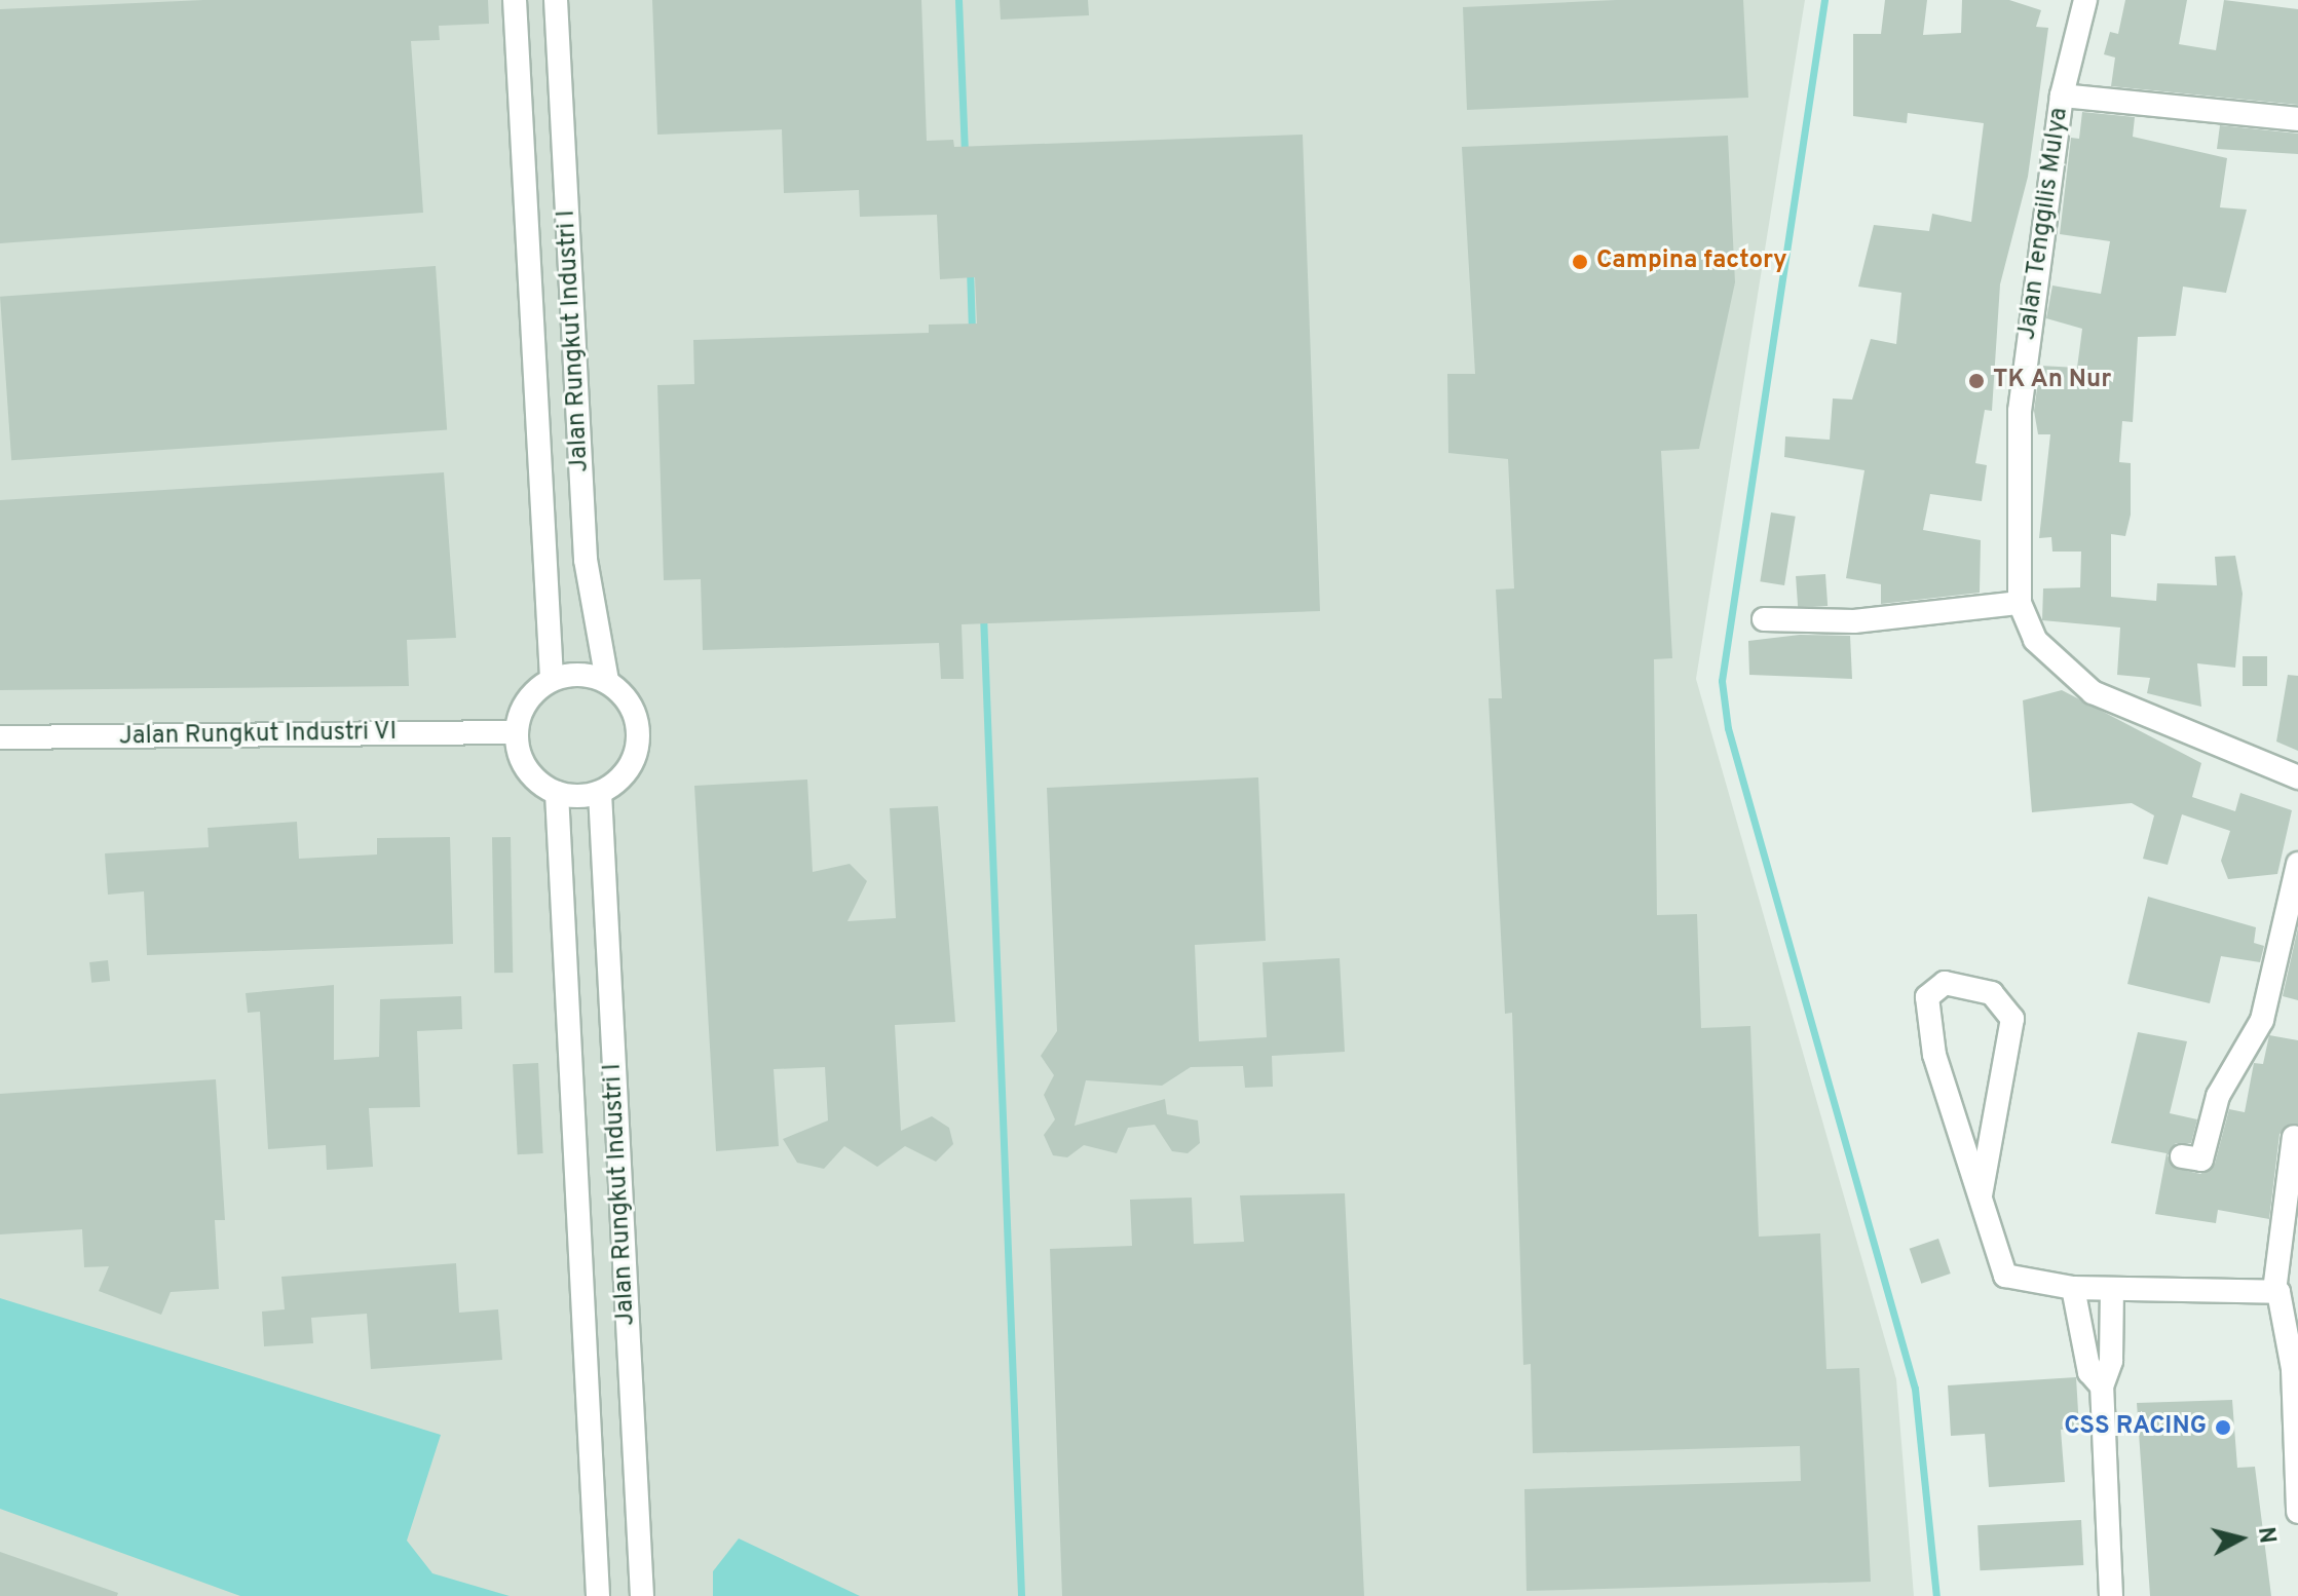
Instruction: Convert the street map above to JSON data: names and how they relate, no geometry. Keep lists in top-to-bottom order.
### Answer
{
  "streets": {
    "street": ["Jalan Tenggilis Mulya", "Jalan Rungkut Industri I", "Jalan Rungkut Industri VI"]
  },
  "crossings": [
    ["Jalan Rungkut Industri I", "Jalan Rungkut Industri VI"]
  ],
  "places": ["Campina factory", "TK An Nur", "CSS RACING"],
  "north": "right"
}
